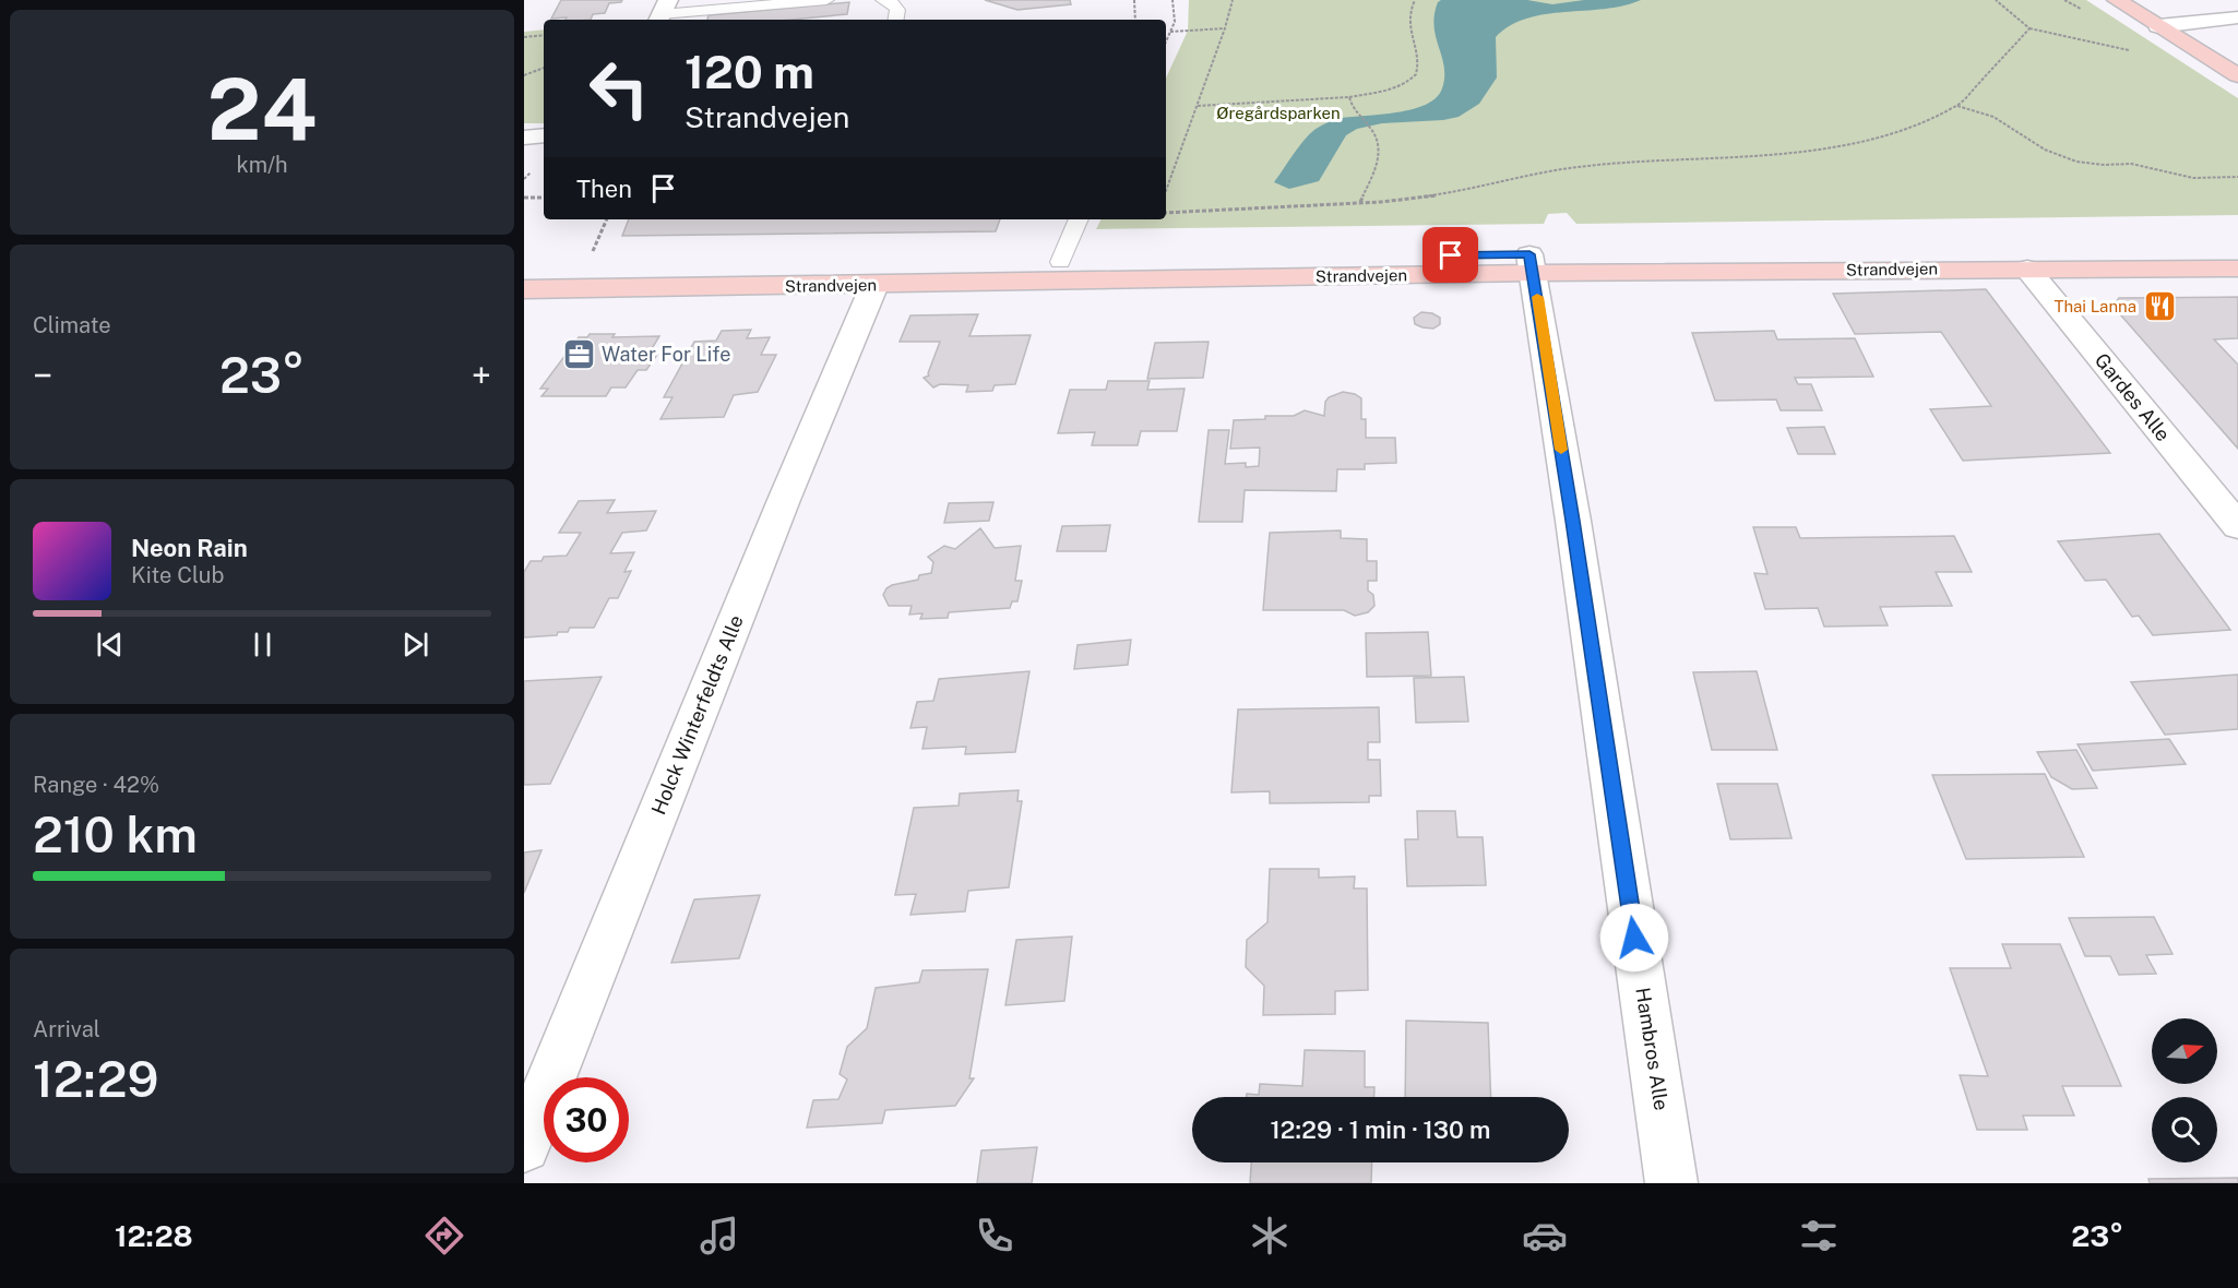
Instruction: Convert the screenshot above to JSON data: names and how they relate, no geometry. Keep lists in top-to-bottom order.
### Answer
{
  "streets": {
    "main road": ["Strandvejen"],
    "street": ["Gardes Alle", "Holck Winterfeldts Alle", "Hambros Alle"]
  },
  "crossings": [
    ["Strandvejen", "Gardes Alle"],
    ["Strandvejen", "Holck Winterfeldts Alle"],
    ["Strandvejen", "Hambros Alle"]
  ],
  "parks": ["Øregårdsparken"],
  "places": {
    "restaurant": ["Thai Lanna"],
    "office": ["Water For Life"]
  },
  "north": "right",
  "page": {
    "tile": [
      ["24", "km/h"],
      "Climate",
      ["Range · 42%", "210 km"],
      ["Arrival", "12:29"]
    ],
    "turn": ["120 m", "Strandvejen"],
    "then": "Then",
    "heat": ["−", "23°", "+"],
    "song": ["Neon Rain", "Kite Club"],
    "limit": "30",
    "trip": "12:29 · 1 min · 130 m",
    "tabs": ["12:28", "23°"]
  }
}
